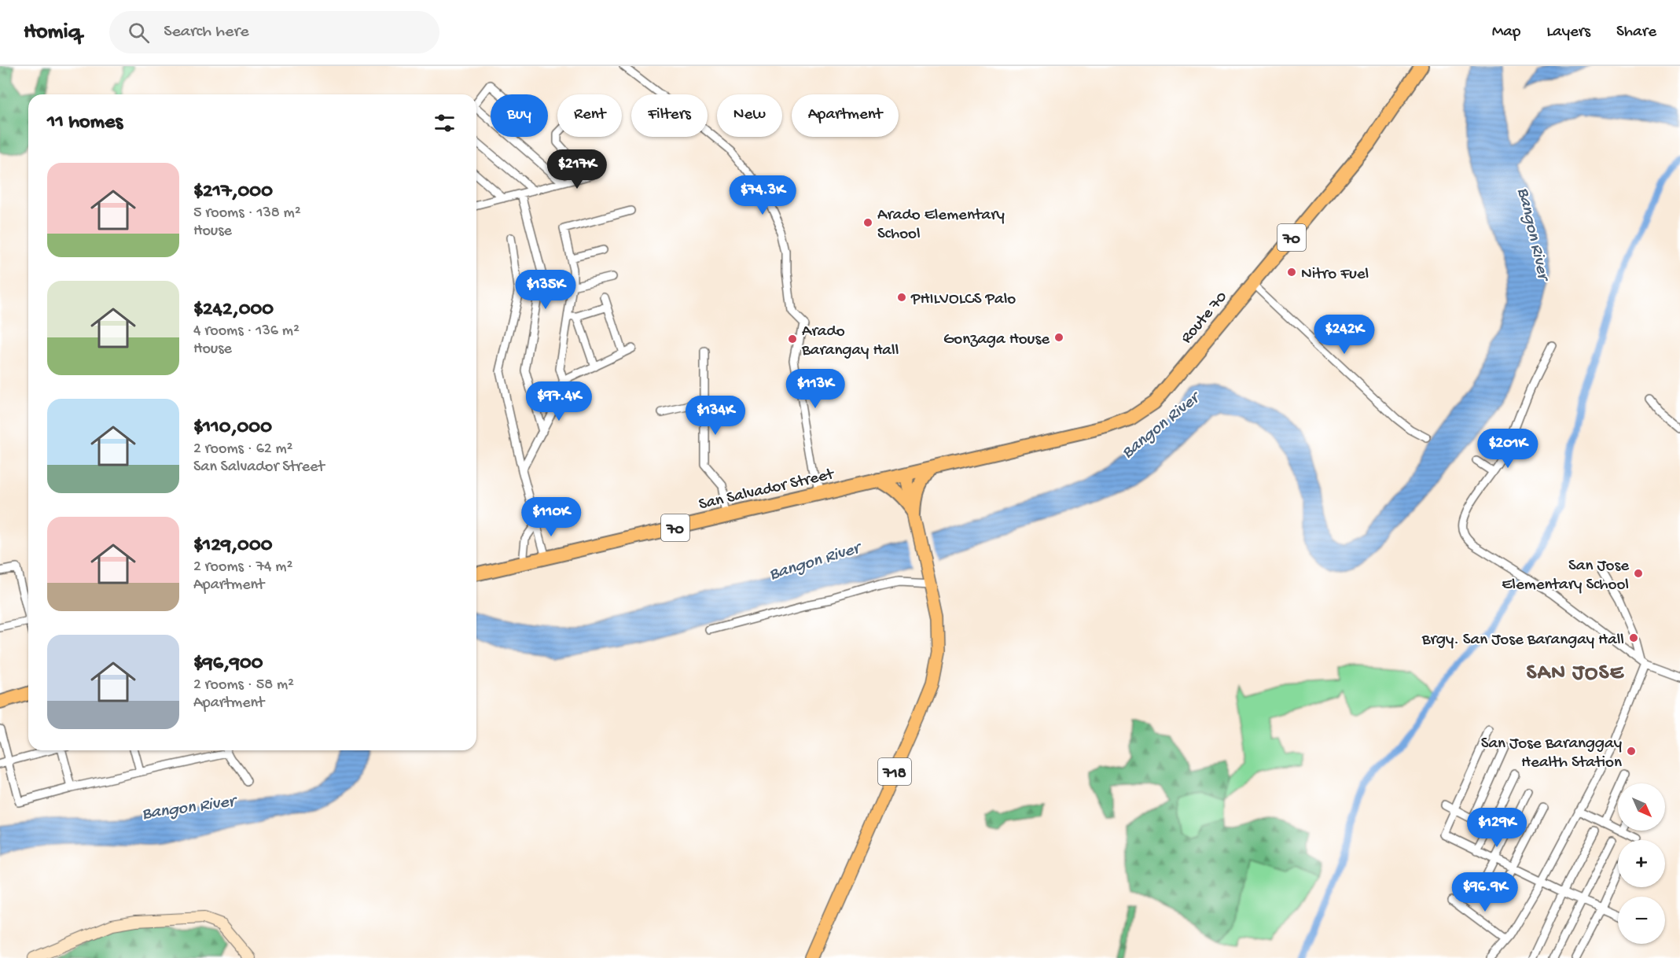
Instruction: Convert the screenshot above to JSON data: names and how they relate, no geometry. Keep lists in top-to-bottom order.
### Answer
{
  "streets": {
    "highway": ["70", "Route 70", "San Salvador Street"],
    "main road": ["718"]
  },
  "crossings": [
    ["Route 70", "San Salvador Street"],
    ["San Salvador Street", "718"]
  ],
  "districts": ["SAN JOSE"],
  "water": ["Bangon River"],
  "places": [
    "Arado Elementary School",
    "Nitro Fuel",
    "PHILVOLCS Palo",
    "Gonzaga House",
    "Arado Barangay Hall",
    "San Jose Elementary School",
    "Brgy. San Jose Barangay Hall",
    "San Jose Baranggay Health Station"
  ],
  "north": "bottom right",
  "page": {
    "header": "Homiq",
    "search": "Search here",
    "nav": ["Map", "Layers", "Share"],
    "chip": [
      "Buy",
      "Rent",
      "Filters",
      "New",
      "Apartment"
    ],
    "heading": "11 homes",
    "price": [
      "$217K",
      "$74.3K",
      "$135K",
      "$242K",
      "$113K",
      "$97.4K",
      "$134K",
      "$201K",
      "$110K",
      "$129K",
      "$96.9K"
    ],
    "list": [
      {
        "name": "$217,000",
        "note": "5 rooms · 138 m² · House"
      },
      {
        "name": "$242,000",
        "note": "4 rooms · 136 m² · House"
      },
      {
        "name": "$110,000",
        "note": "2 rooms · 62 m² · San Salvador Street"
      },
      {
        "name": "$129,000",
        "note": "2 rooms · 74 m² · Apartment"
      },
      {
        "name": "$96,900",
        "note": "2 rooms · 58 m² · Apartment"
      }
    ],
    "map_buttons": ["+", "−"]
  }
}
